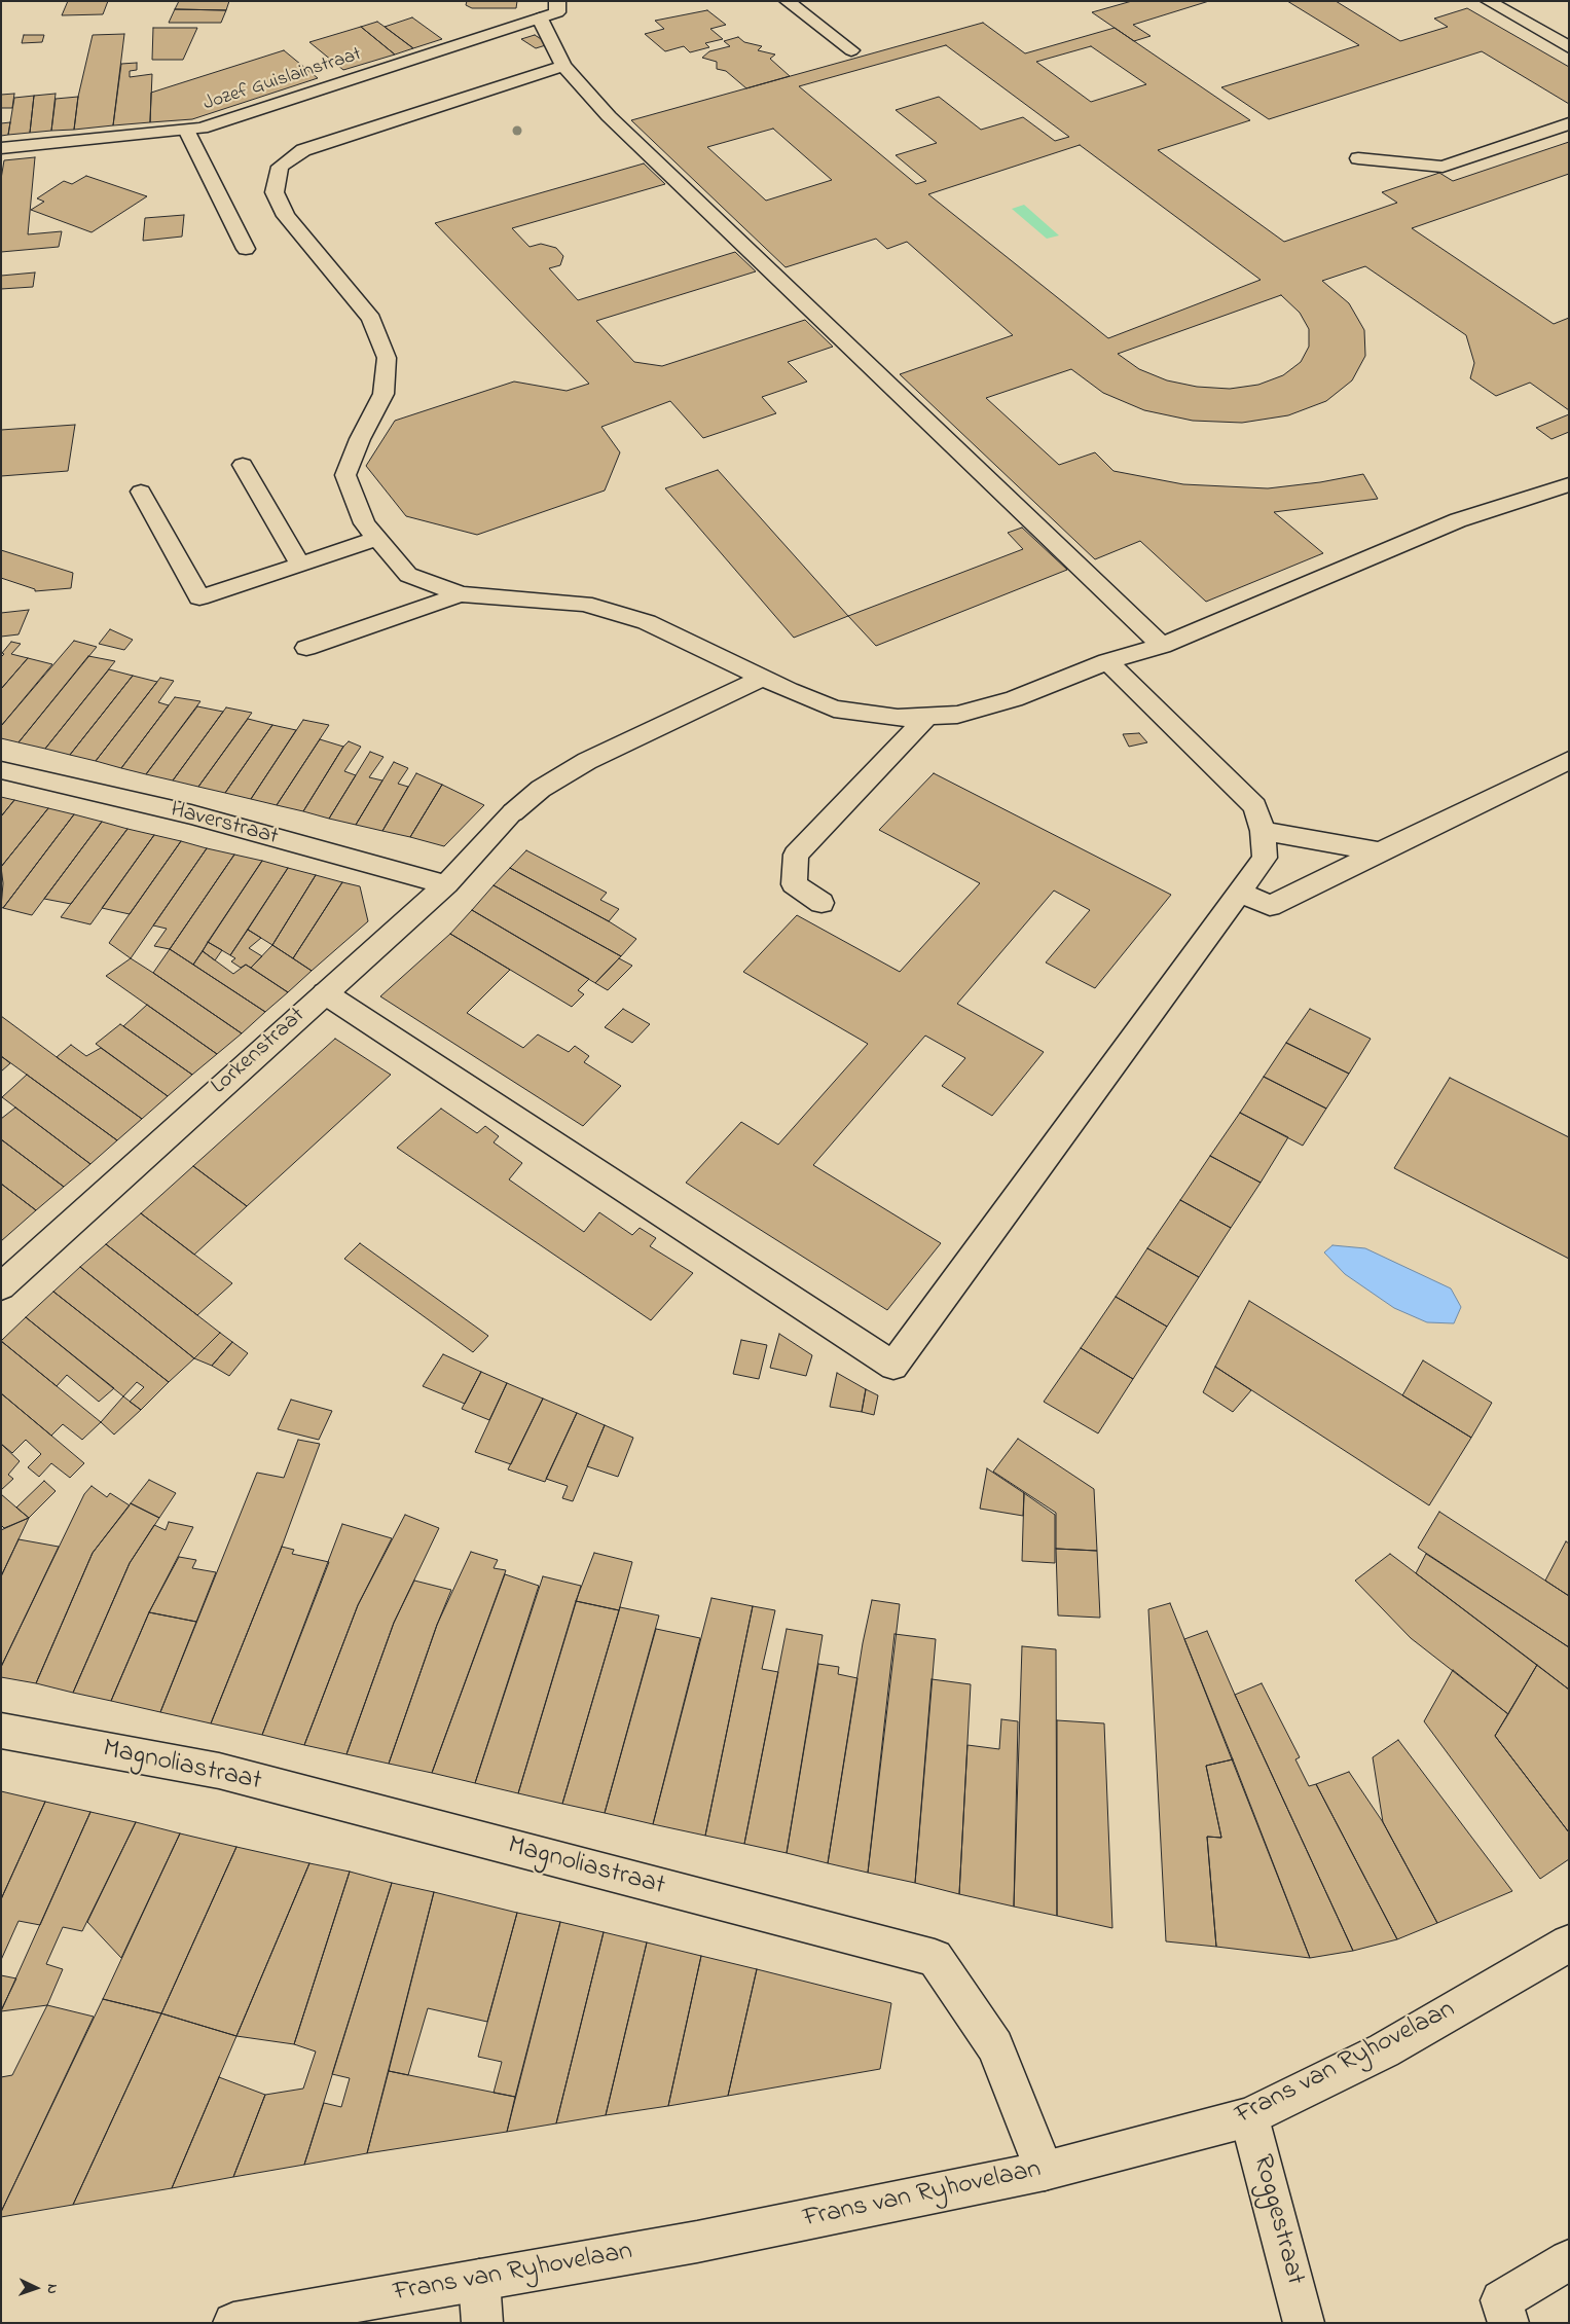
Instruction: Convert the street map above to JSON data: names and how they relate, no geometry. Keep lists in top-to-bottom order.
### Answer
{
  "streets": {
    "street": [
      "Jozef Guislainstraat",
      "Haverstraat",
      "Lorkenstraat",
      "Magnoliastraat",
      "Frans van Ryhovelaan",
      "Roggestraat"
    ]
  },
  "crossings": [
    ["Haverstraat", "Lorkenstraat"],
    ["Magnoliastraat", "Frans van Ryhovelaan"],
    ["Frans van Ryhovelaan", "Roggestraat"]
  ],
  "north": "right"
}
